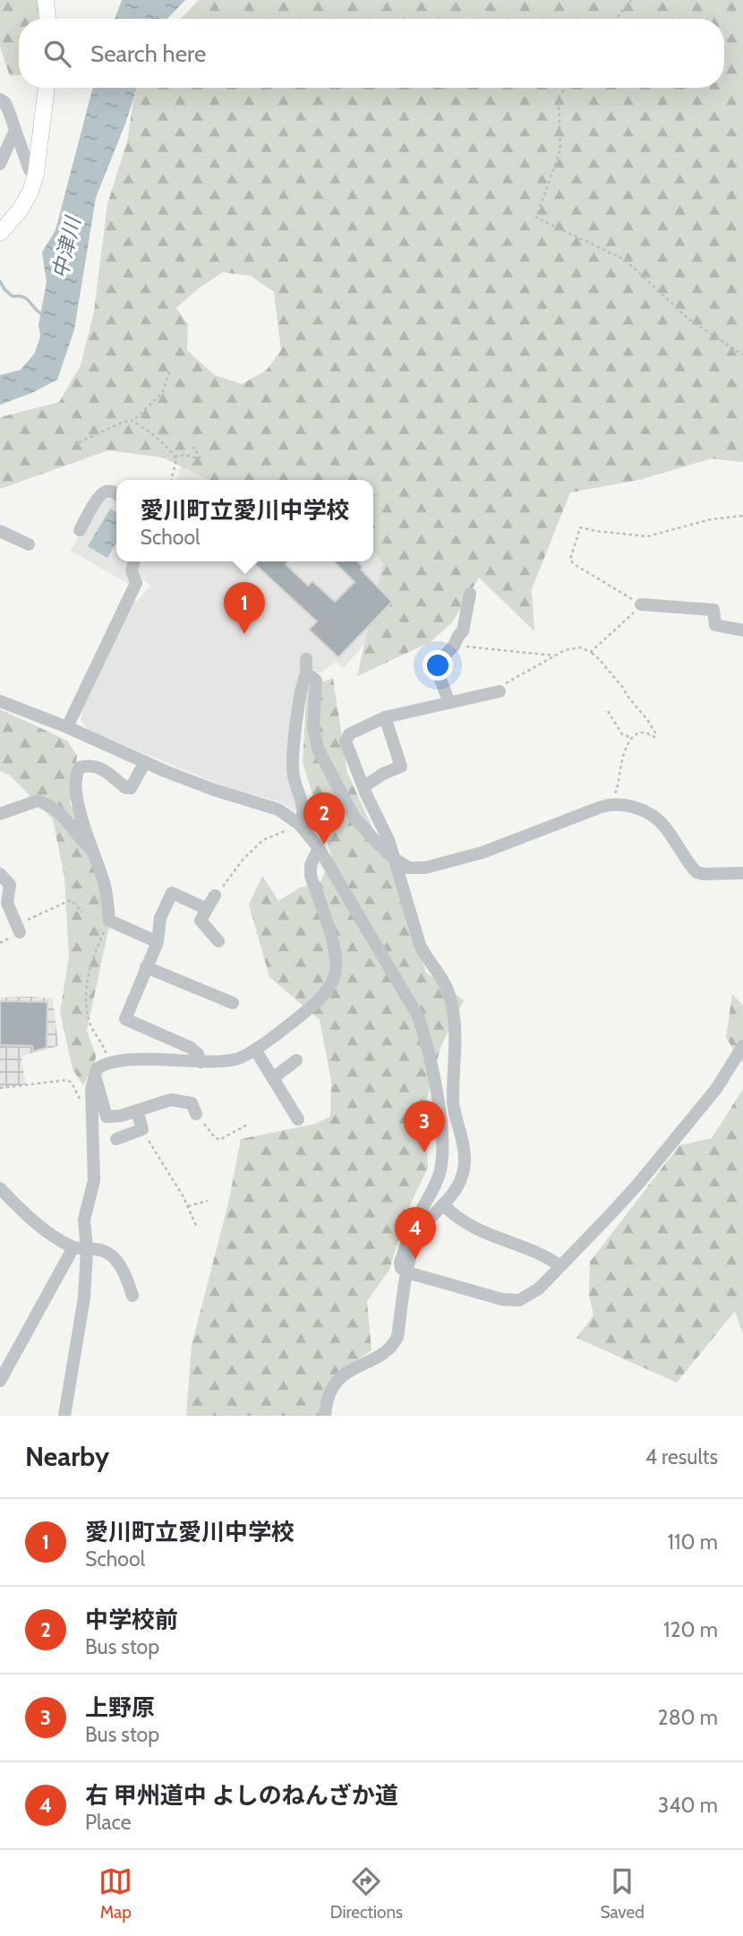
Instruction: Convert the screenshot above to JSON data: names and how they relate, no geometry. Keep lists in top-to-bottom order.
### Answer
{
  "water": ["中津川"],
  "page": {
    "search": "Search here",
    "popup": ["愛川町立愛川中学校", "School"],
    "pins": [
      "1",
      "2",
      "3",
      "4"
    ],
    "heading": ["Nearby", "4 results"],
    "list": [
      {
        "mark": "1",
        "name": "愛川町立愛川中学校",
        "note": "School",
        "value": "110 m"
      },
      {
        "mark": "2",
        "name": "中学校前",
        "note": "Bus stop",
        "value": "120 m"
      },
      {
        "mark": "3",
        "name": "上野原",
        "note": "Bus stop",
        "value": "280 m"
      },
      {
        "mark": "4",
        "name": "右 甲州道中 よしのねんざか道",
        "note": "Place",
        "value": "340 m"
      }
    ],
    "nav": ["Map", "Directions", "Saved"]
  }
}
